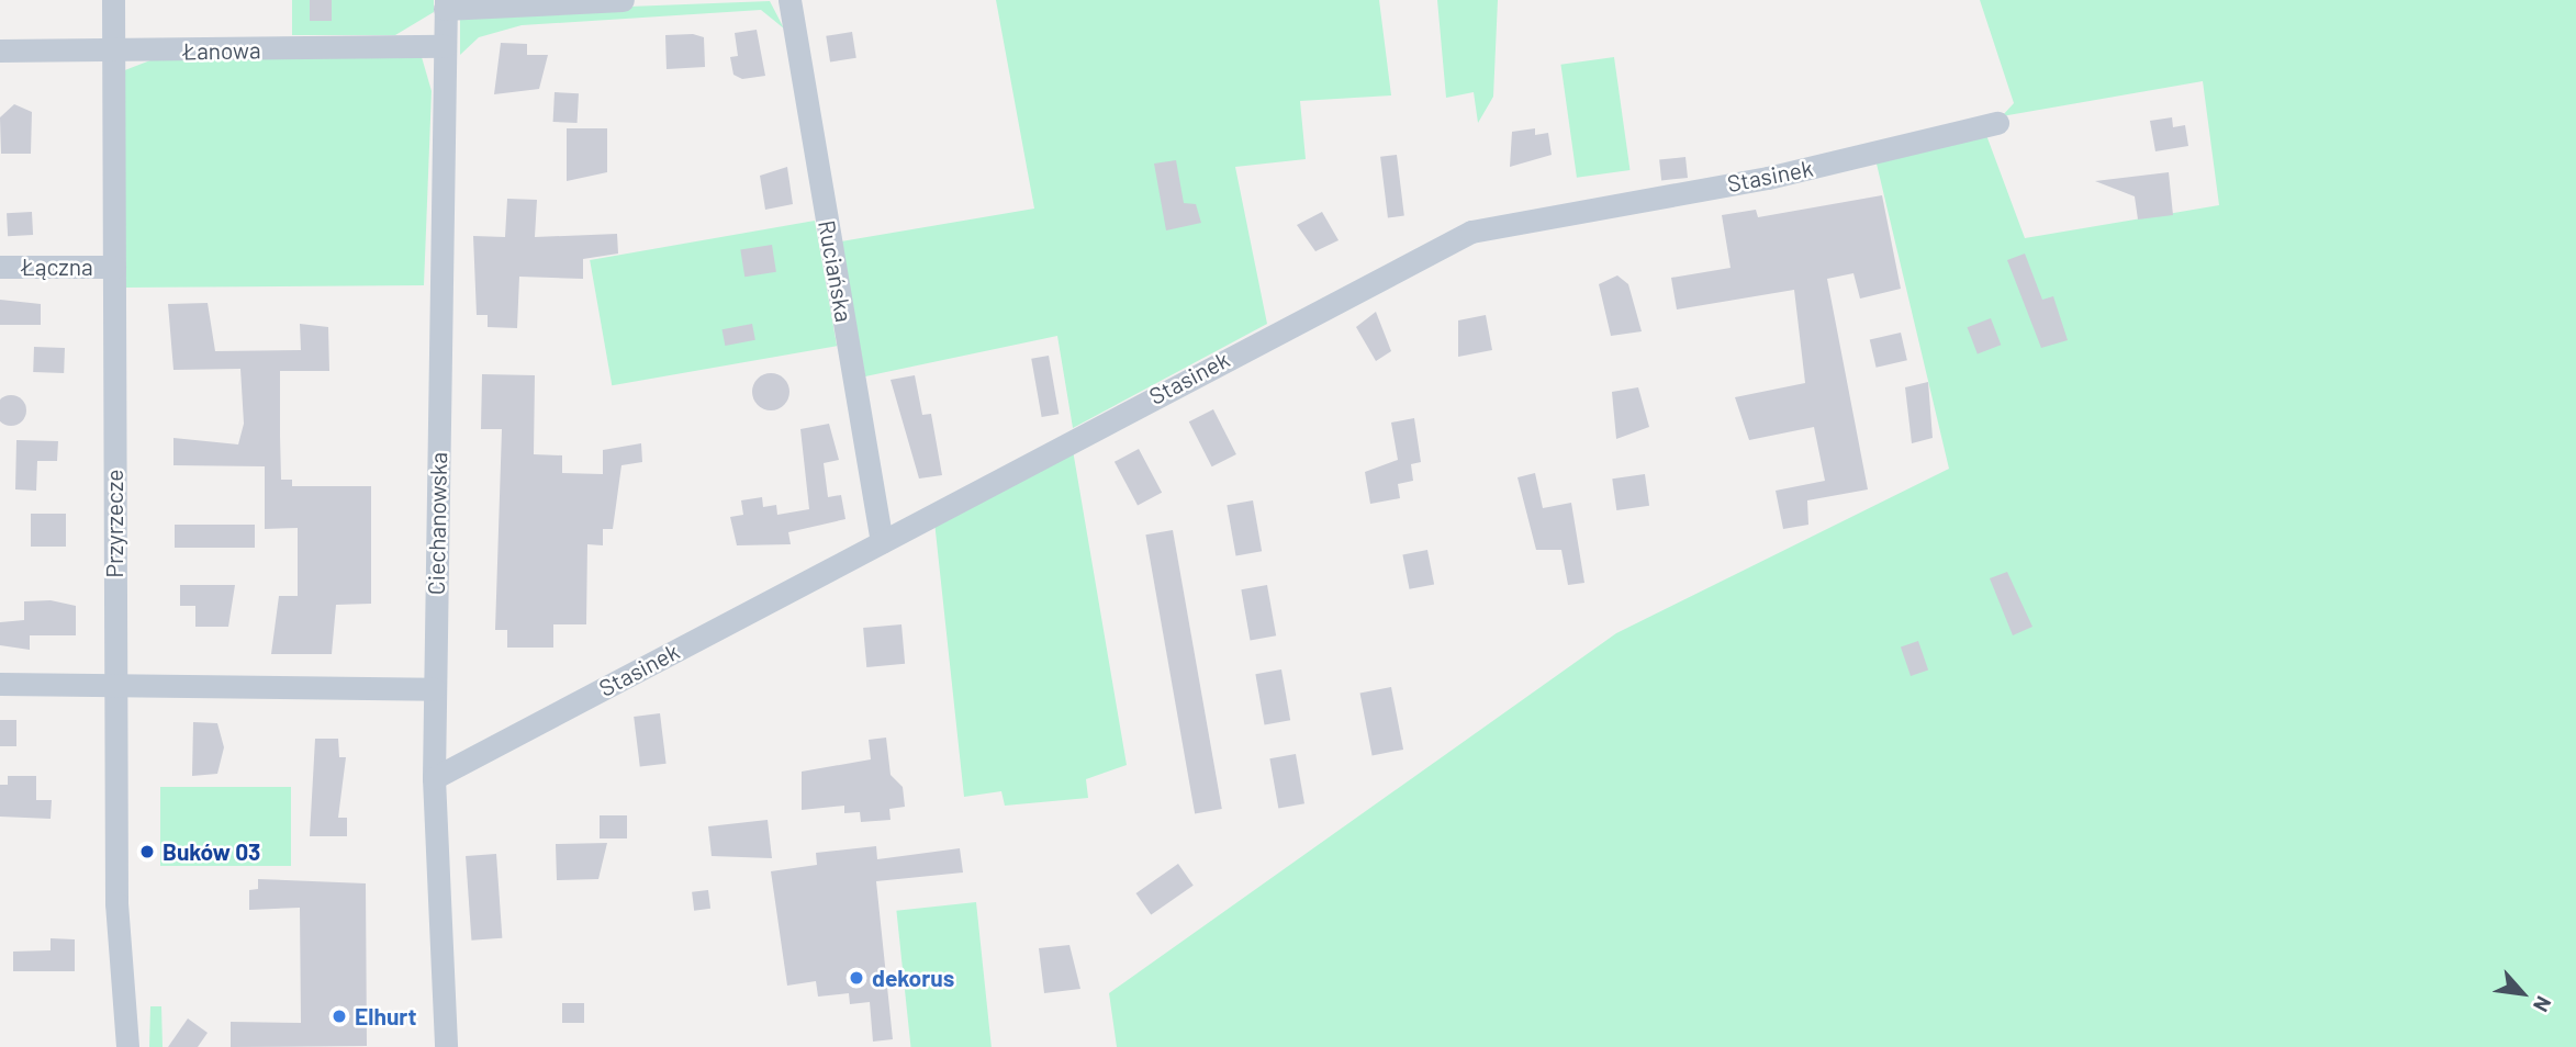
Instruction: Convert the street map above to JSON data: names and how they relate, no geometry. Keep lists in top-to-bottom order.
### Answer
{
  "streets": {
    "street": [
      "Łanowa",
      "Stasinek",
      "Łączna",
      "Ruciańska",
      "Przyrzecze",
      "Ciechanowska"
    ]
  },
  "crossings": [
    ["Łanowa", "Przyrzecze"],
    ["Łanowa", "Ciechanowska"],
    ["Stasinek", "Ruciańska"],
    ["Stasinek", "Ciechanowska"],
    ["Łączna", "Przyrzecze"]
  ],
  "places": ["Buków 03", "dekorus", "Elhurt"],
  "north": "bottom right"
}
